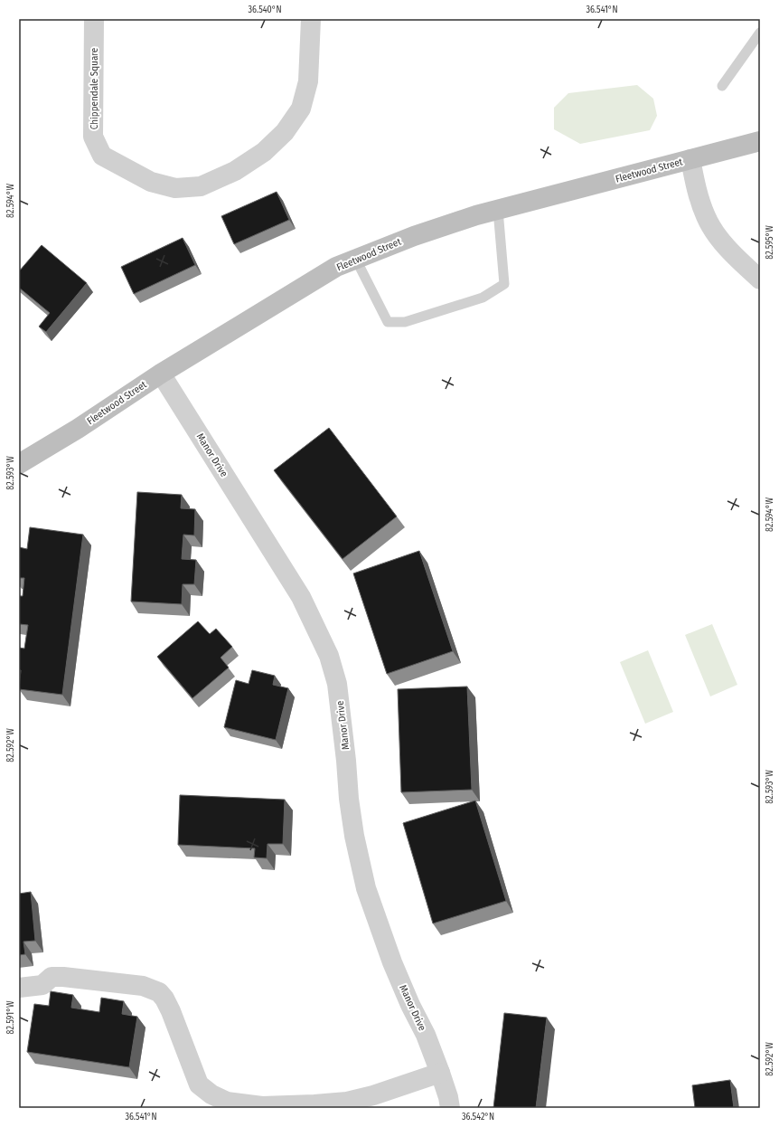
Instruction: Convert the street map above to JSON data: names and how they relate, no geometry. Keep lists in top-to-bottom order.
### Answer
{
  "streets": {
    "street": ["Chippendale Square", "Fleetwood Street", "Manor Drive"]
  },
  "crossings": [
    ["Fleetwood Street", "Manor Drive"]
  ],
  "coordinates": [
    "36.540°N",
    "36.541°N",
    "82.594°W",
    "82.595°W",
    "82.593°W",
    "82.592°W",
    "82.591°W",
    "36.542°N"
  ]
}
